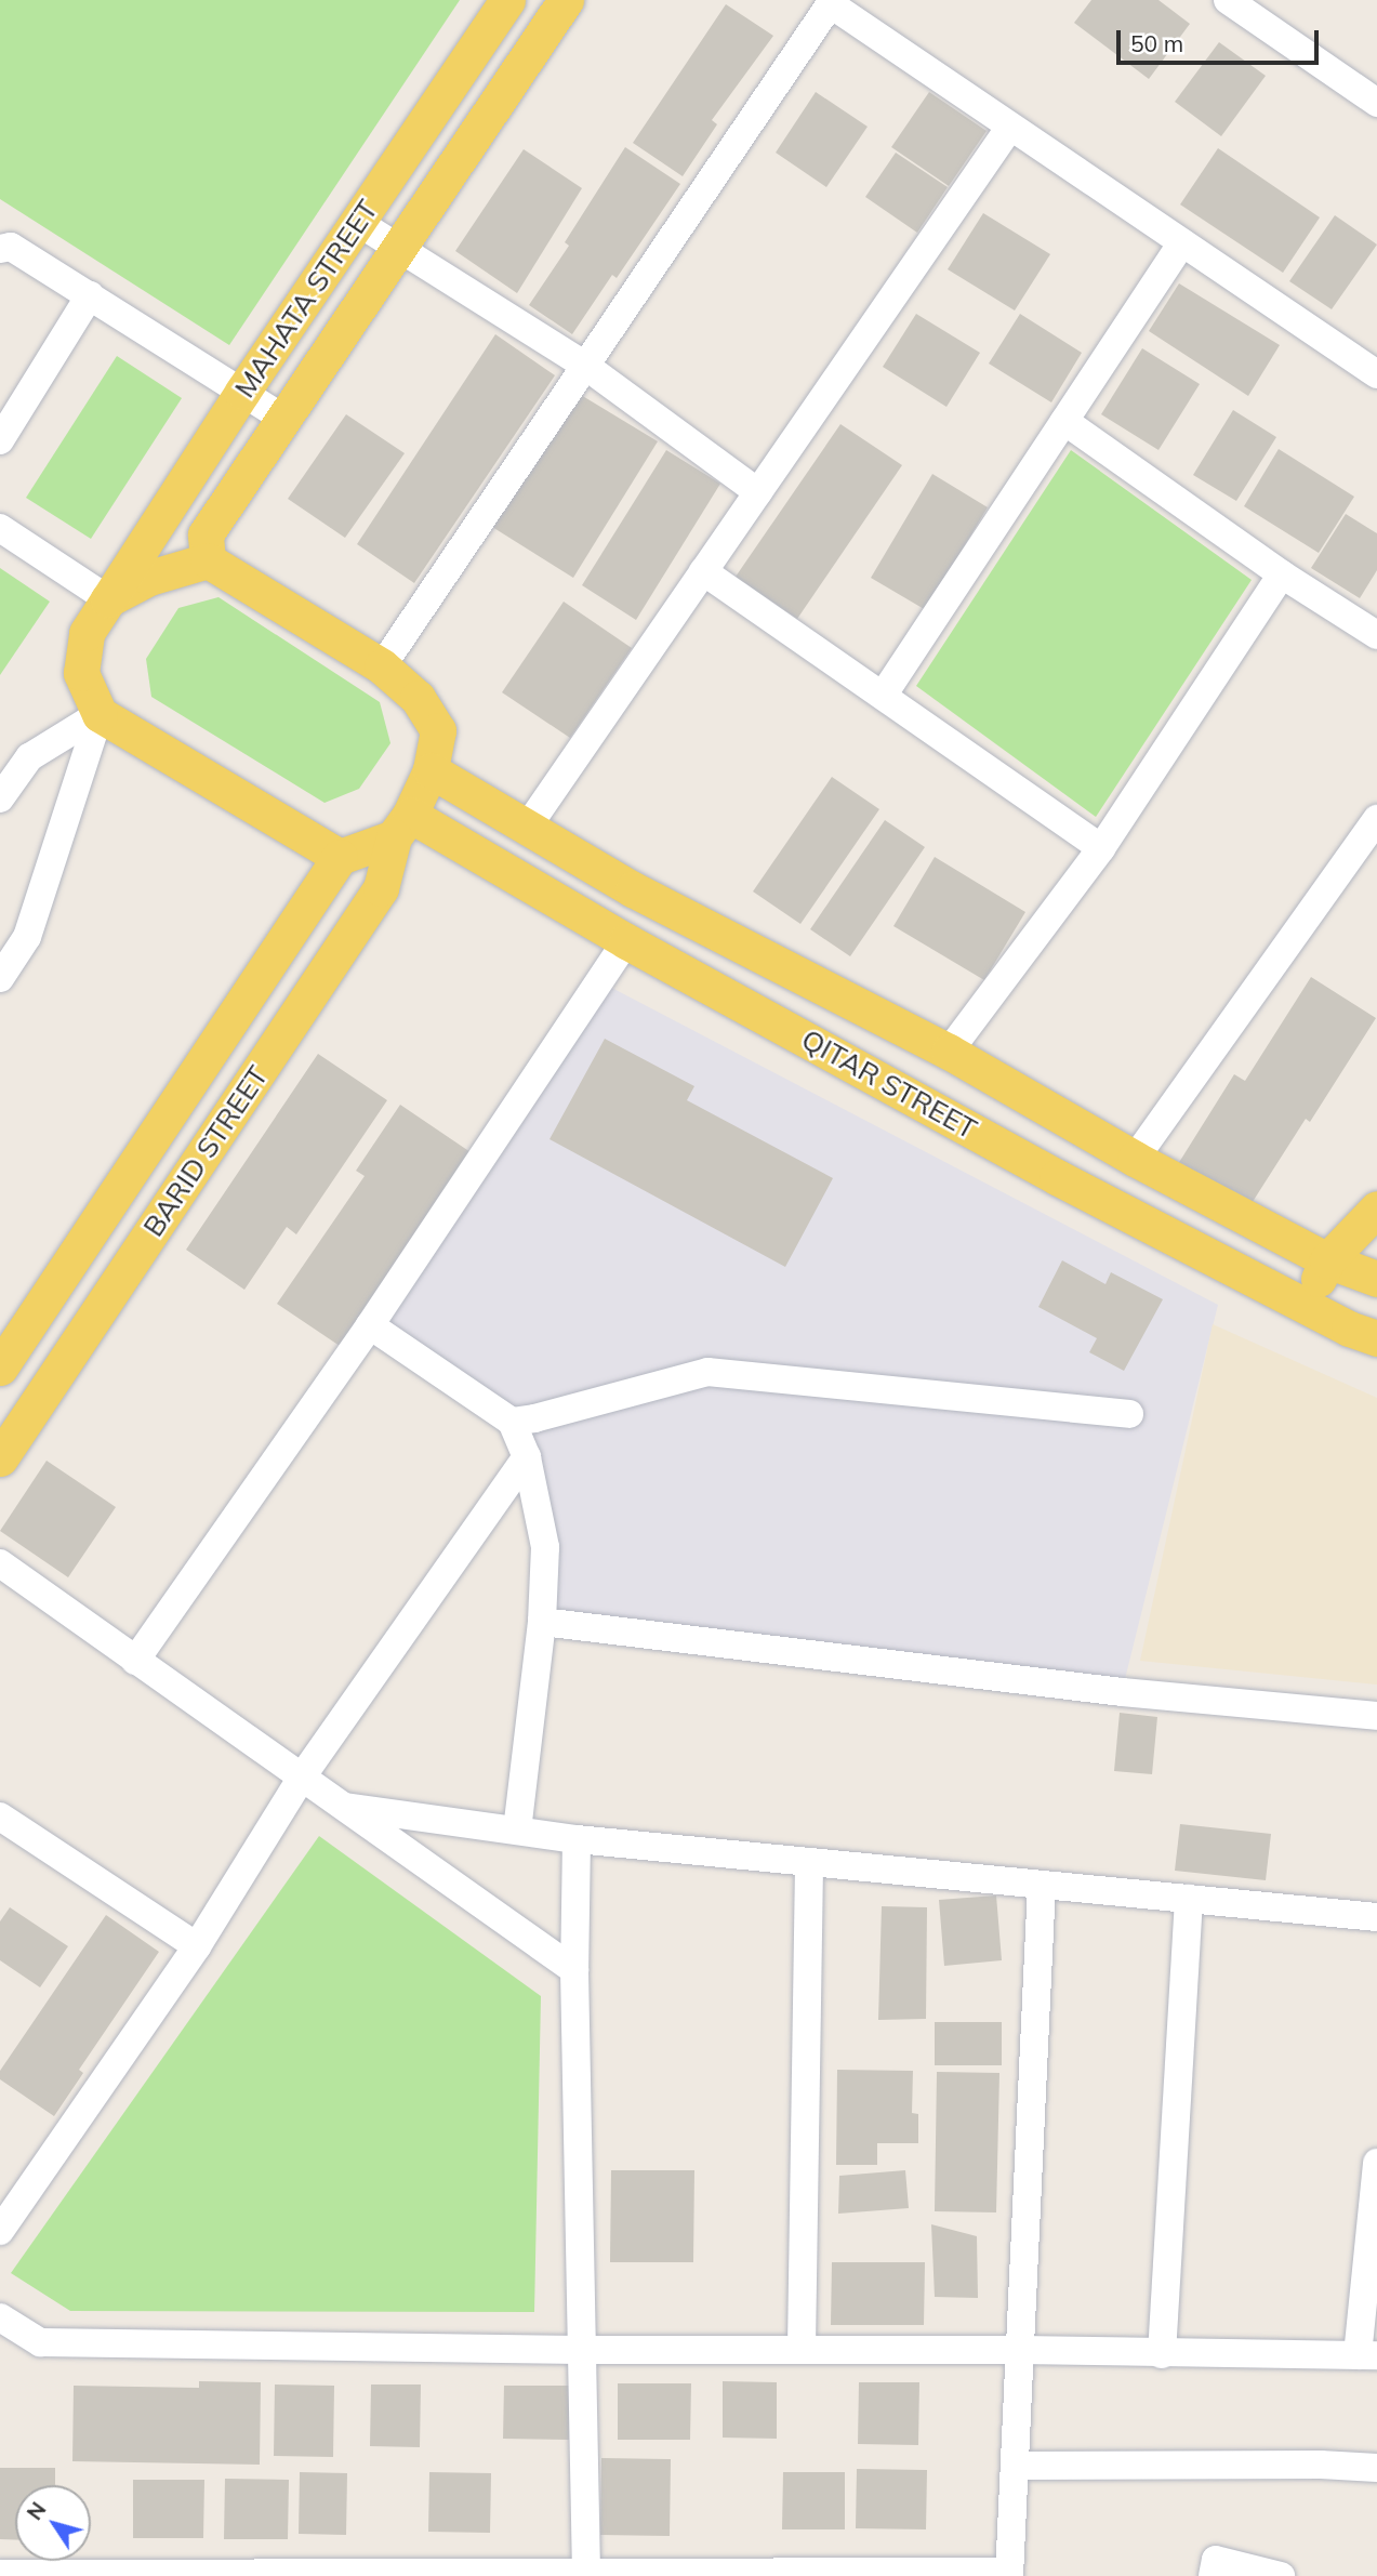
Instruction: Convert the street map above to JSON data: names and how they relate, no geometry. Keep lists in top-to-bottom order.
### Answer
{
  "streets": {
    "main road": ["MAHATA STREET", "QITAR STREET", "BARID STREET"]
  },
  "crossings": [
    ["MAHATA STREET", "BARID STREET"],
    ["QITAR STREET", "BARID STREET"]
  ],
  "scale_bar": "50 m",
  "north": "top left"
}
